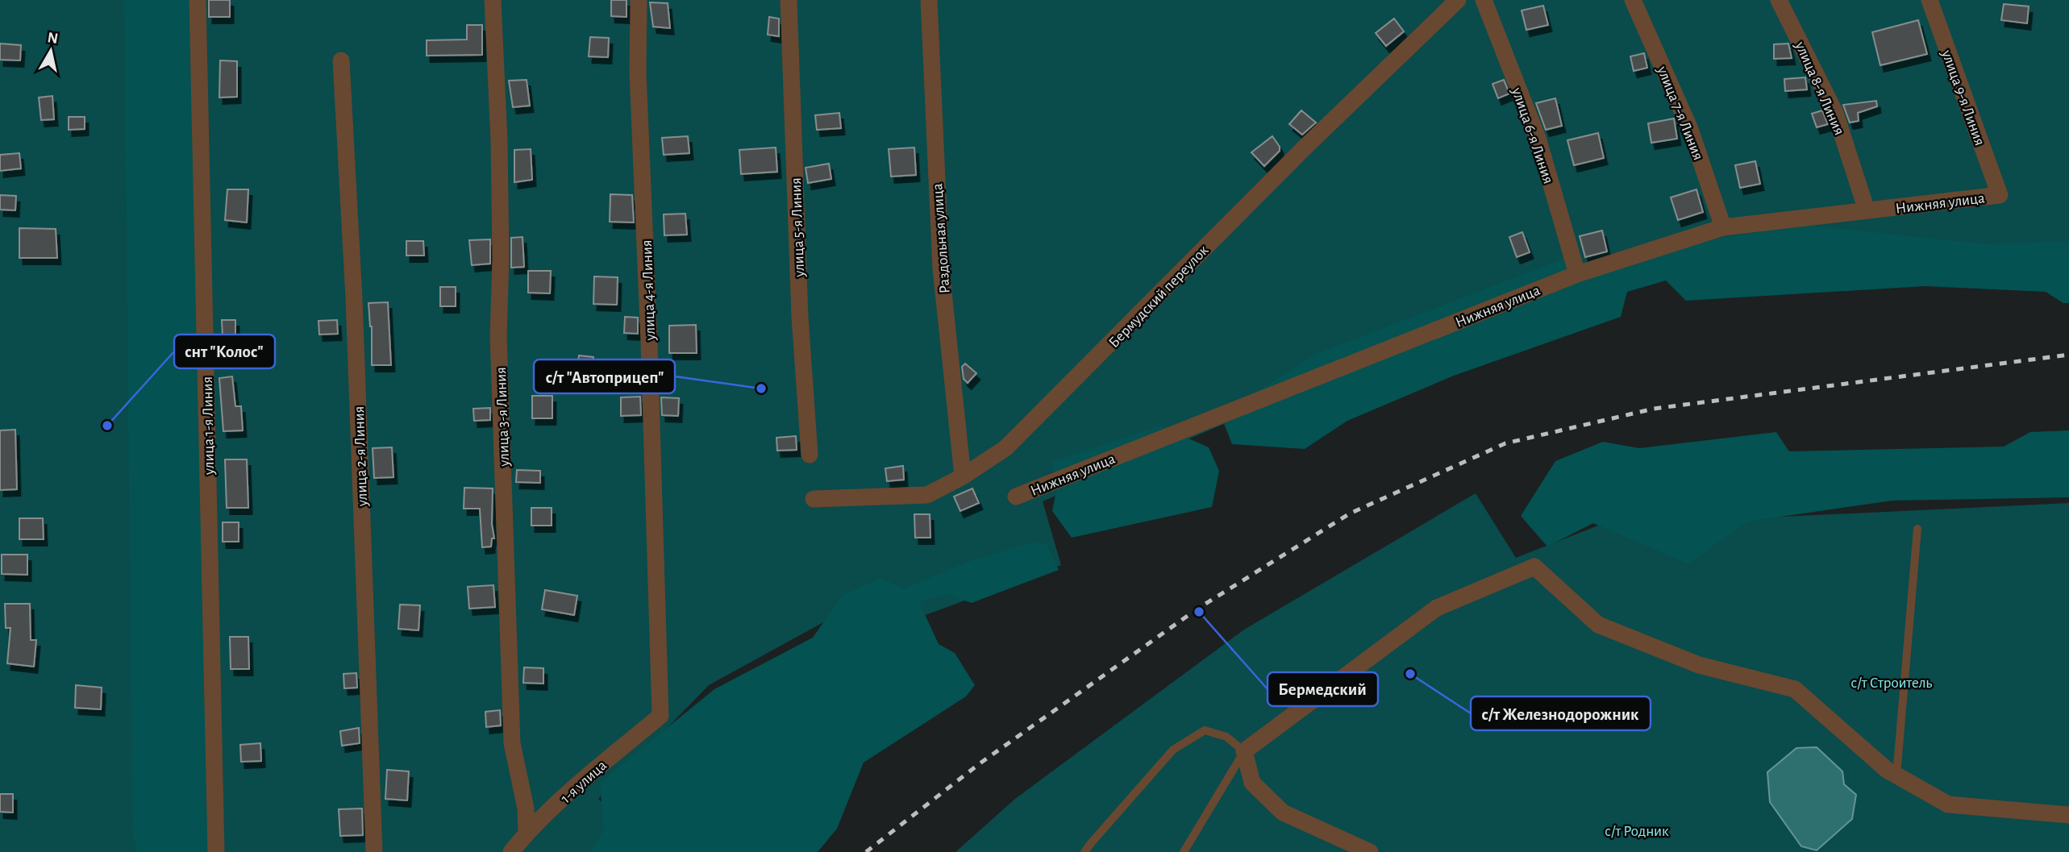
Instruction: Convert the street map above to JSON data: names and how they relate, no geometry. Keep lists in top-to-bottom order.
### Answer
{
  "streets": {
    "street": [
      "улица 8-я Линия",
      "улица 9-я Линия",
      "улица 7-я Линия",
      "улица 6-я Линия",
      "Нижняя улица",
      "улица 5-я Линия",
      "Раздольная улица",
      "улица 4-я Линия",
      "Бермудский переулок",
      "улица 3-я Линия",
      "улица 1-я Линия",
      "улица 2-я Линия",
      "1-я улица"
    ]
  },
  "crossings": [
    ["улица 8-я Линия", "Нижняя улица"],
    ["улица 9-я Линия", "Нижняя улица"],
    ["улица 7-я Линия", "Нижняя улица"],
    ["улица 6-я Линия", "Нижняя улица"],
    ["Раздольная улица", "Бермудский переулок"],
    ["улица 4-я Линия", "1-я улица"],
    ["улица 3-я Линия", "1-я улица"]
  ],
  "parks": ["с/т Строитель", "с/т Родник"],
  "places": [
    "с/т \"Автоприцеп\"",
    "снт \"Колос\"",
    "Бермедский",
    "с/т Железнодорожник"
  ],
  "north": "top"
}
